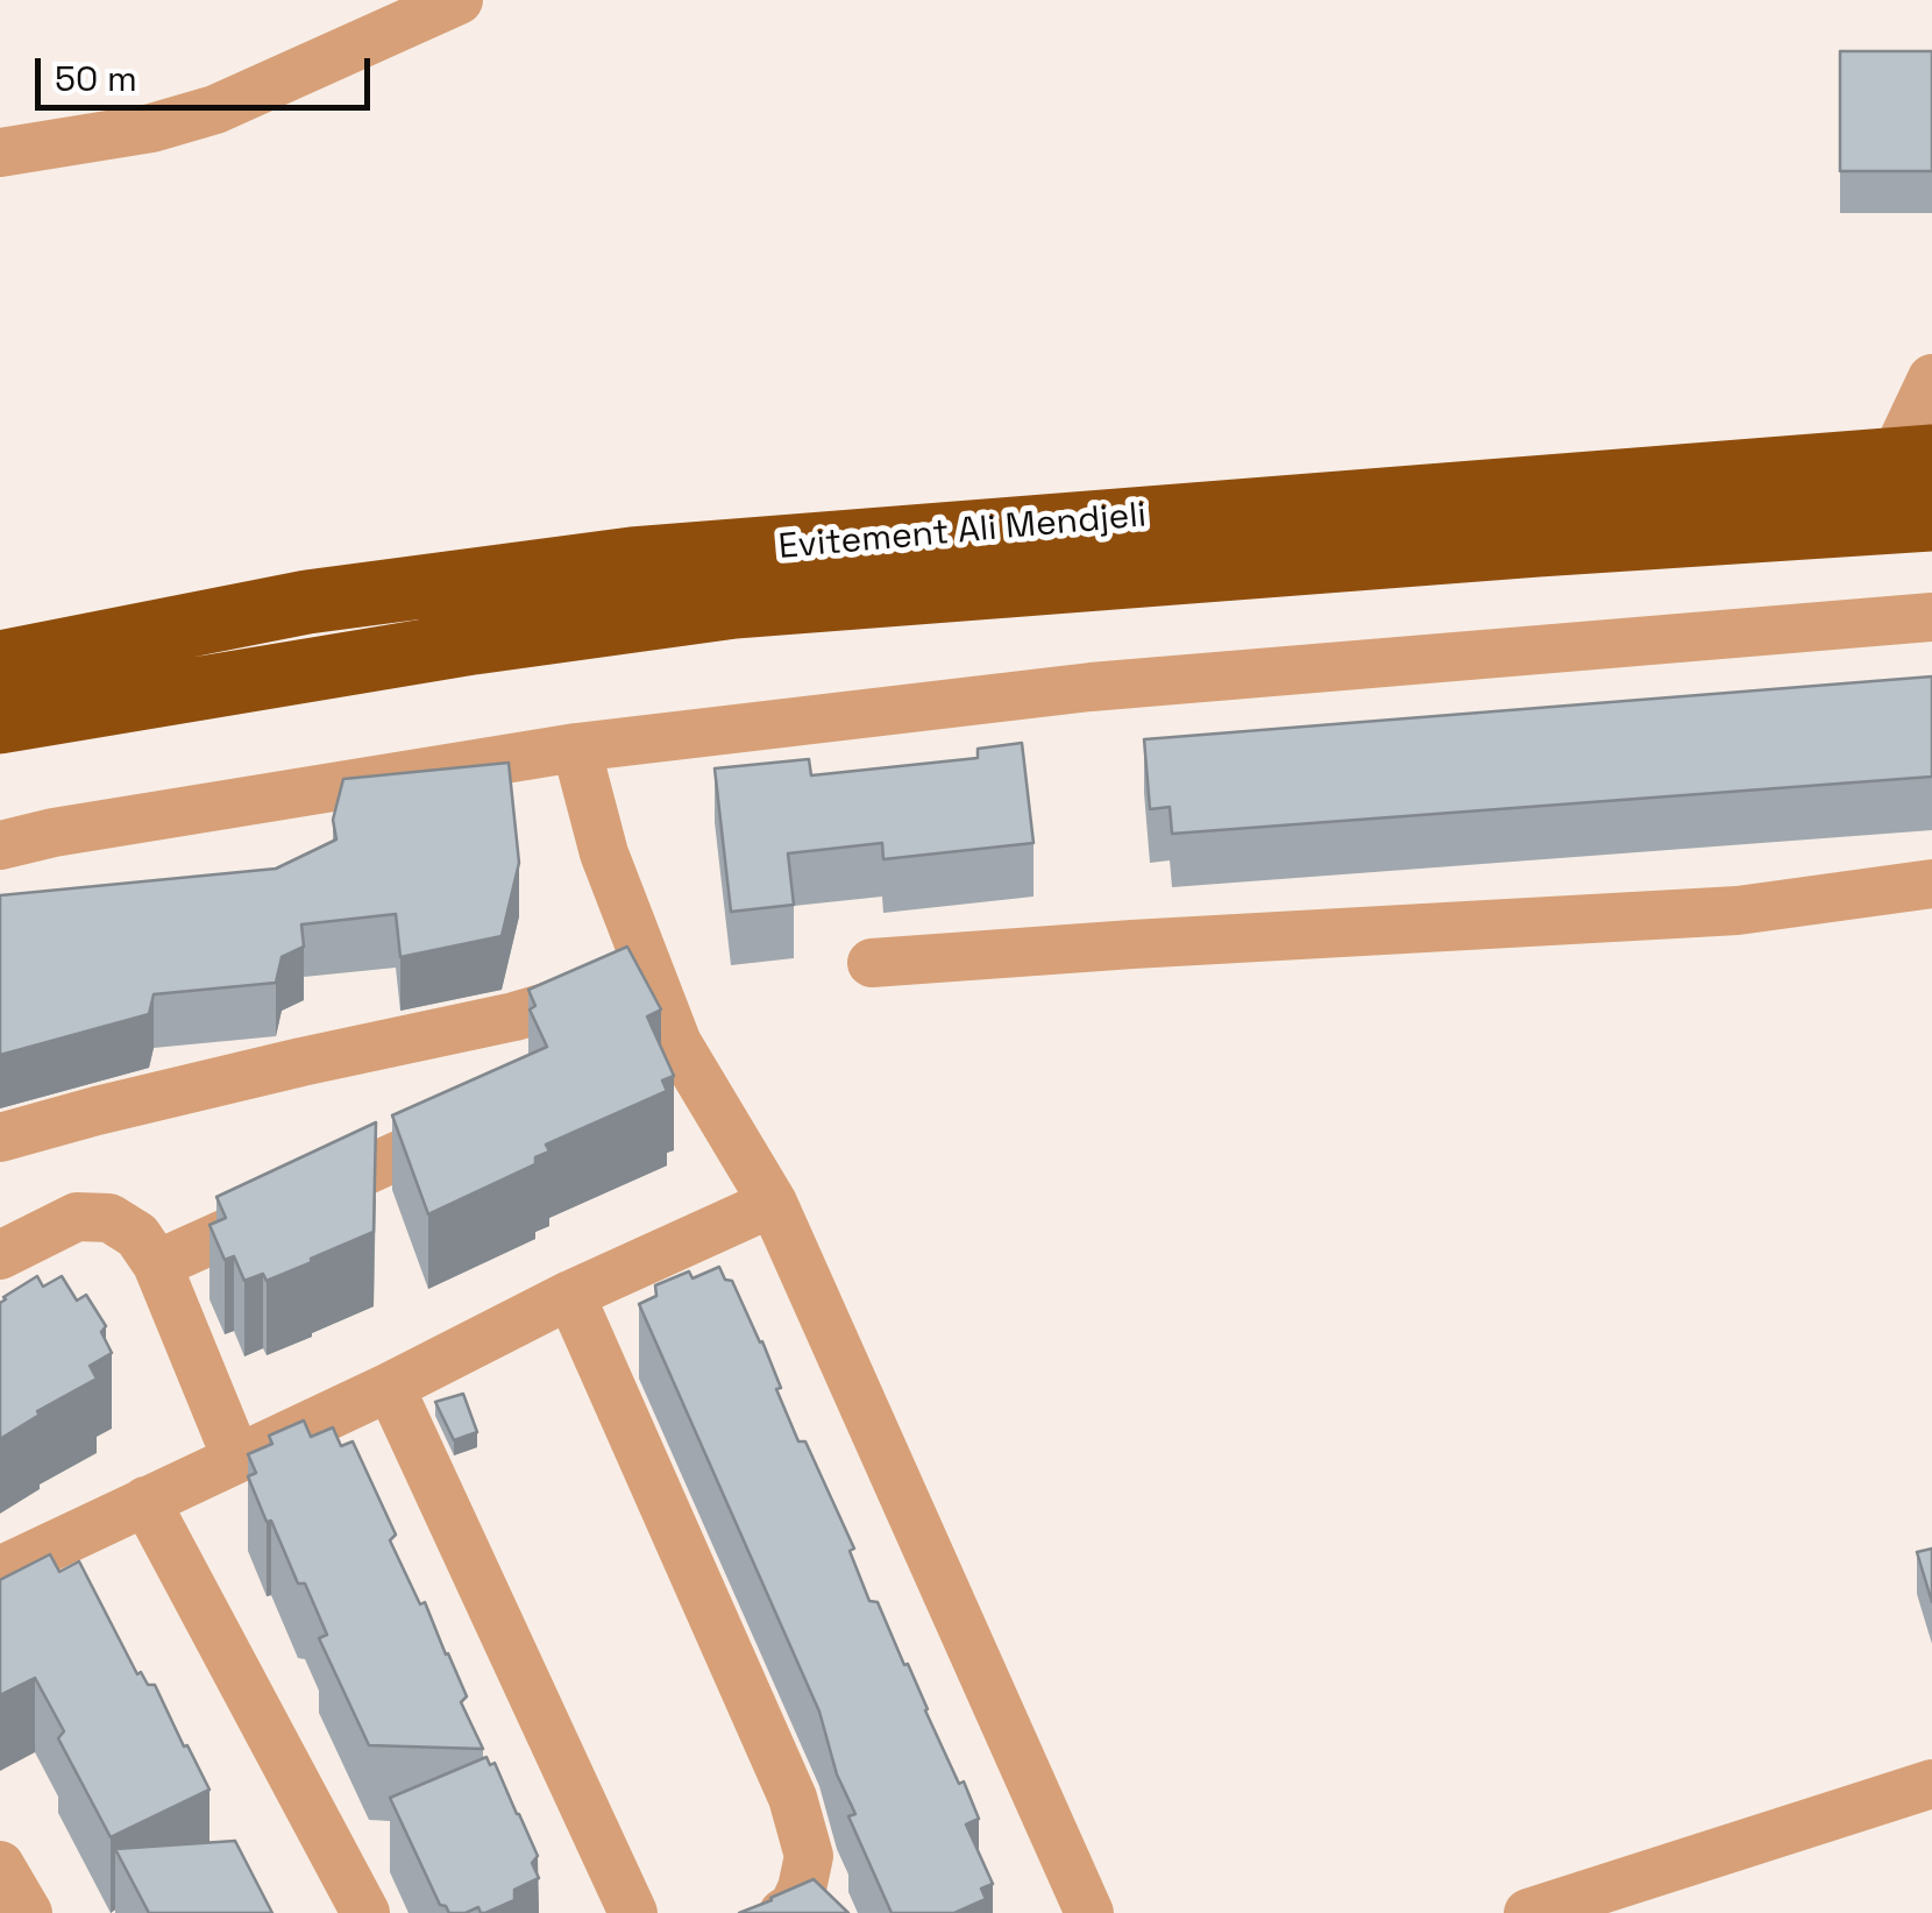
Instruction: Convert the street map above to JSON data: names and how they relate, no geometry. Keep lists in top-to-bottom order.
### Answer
{
  "streets": {
    "highway": ["Evitement Ali Mendjeli"]
  },
  "scale_bar": "50 m"
}
